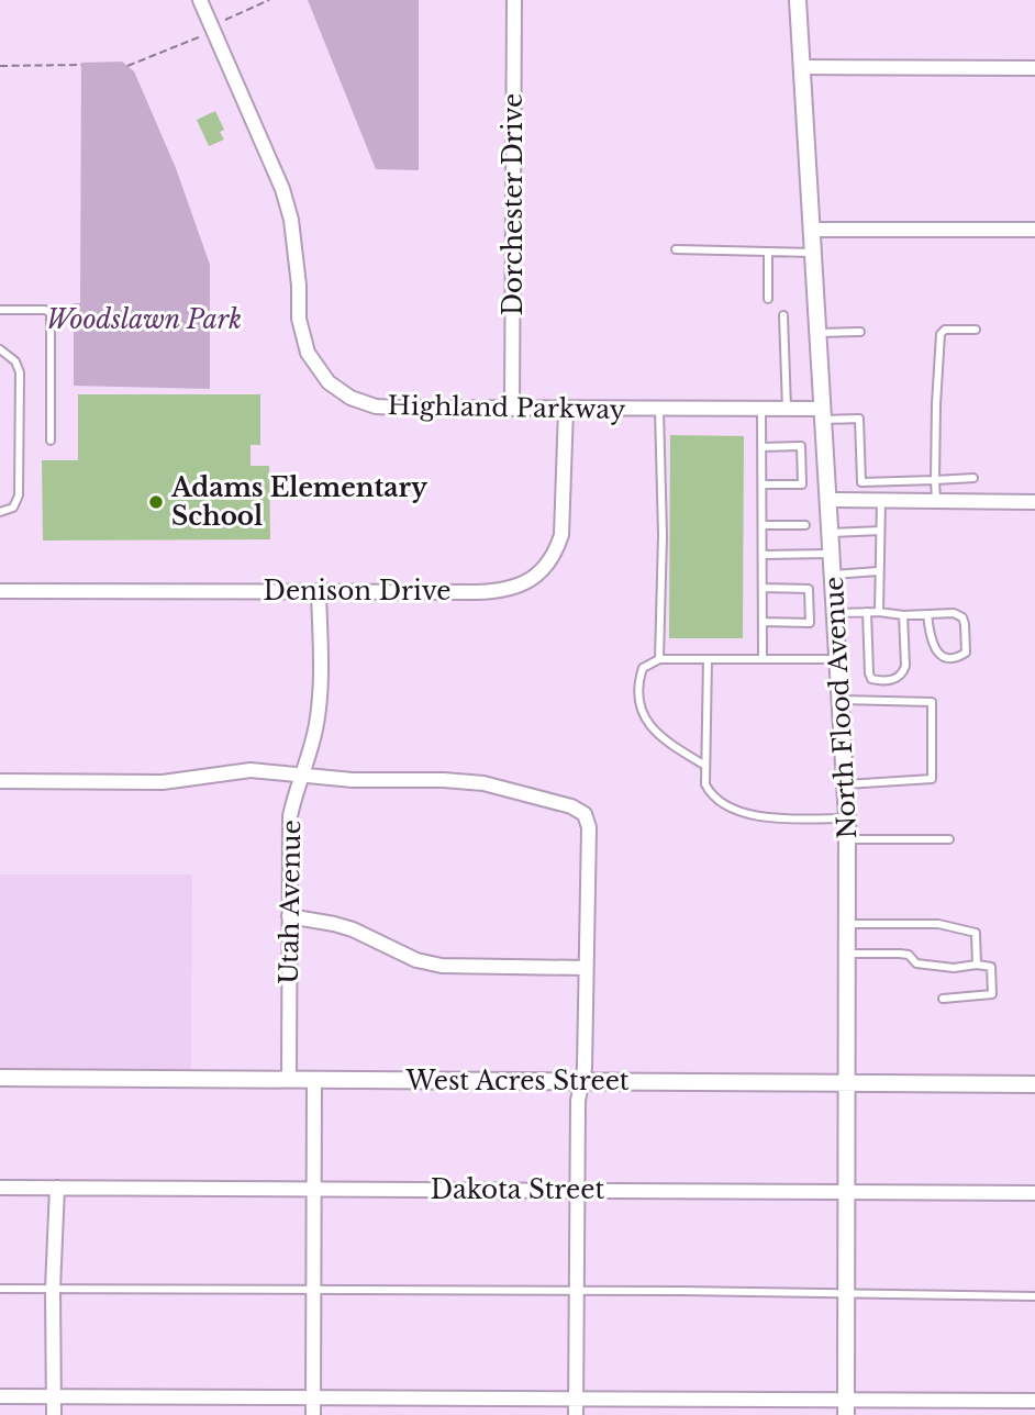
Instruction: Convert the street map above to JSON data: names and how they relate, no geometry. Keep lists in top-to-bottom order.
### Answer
{
  "streets": {
    "street": [
      "Dorchester Drive",
      "Highland Parkway",
      "Denison Drive",
      "North Flood Avenue",
      "Utah Avenue",
      "West Acres Street",
      "Dakota Street"
    ]
  },
  "crossings": [
    ["Dorchester Drive", "Highland Parkway"],
    ["Highland Parkway", "Denison Drive"],
    ["Highland Parkway", "North Flood Avenue"],
    ["Denison Drive", "Utah Avenue"],
    ["North Flood Avenue", "West Acres Street"],
    ["North Flood Avenue", "Dakota Street"],
    ["Utah Avenue", "West Acres Street"]
  ],
  "parks": ["Woodslawn Park"],
  "places": ["Adams Elementary School"]
}
